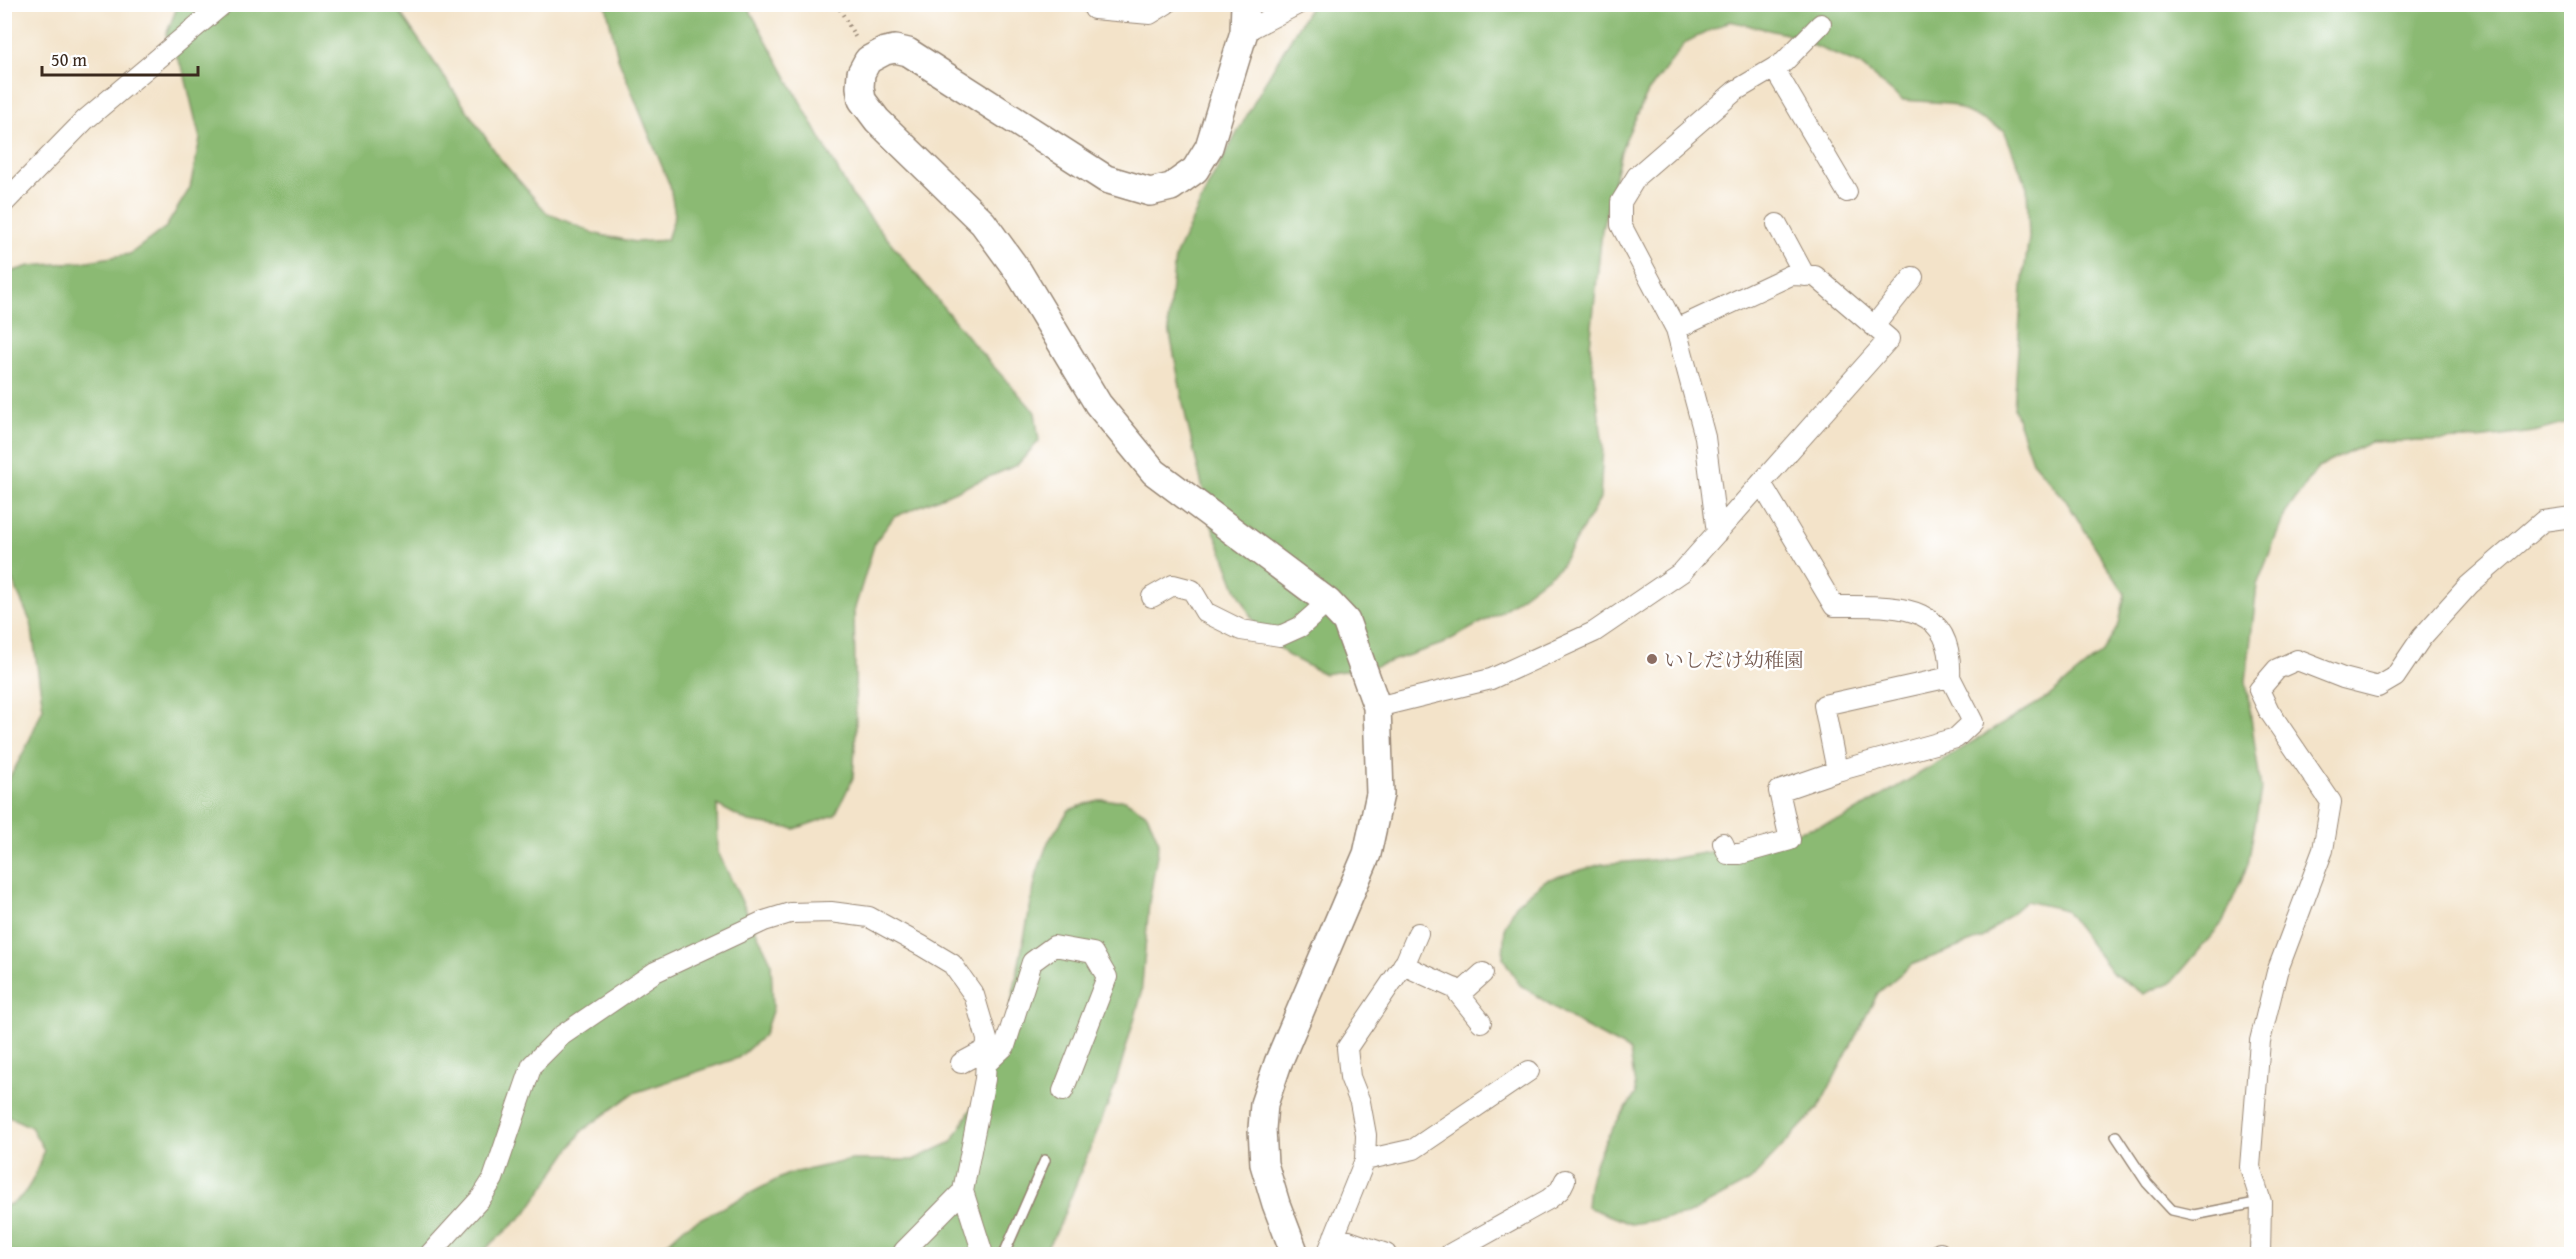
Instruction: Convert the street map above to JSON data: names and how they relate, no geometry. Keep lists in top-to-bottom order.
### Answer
{
  "places": ["いしだけ幼稚園"],
  "scale_bar": "50 m"
}
